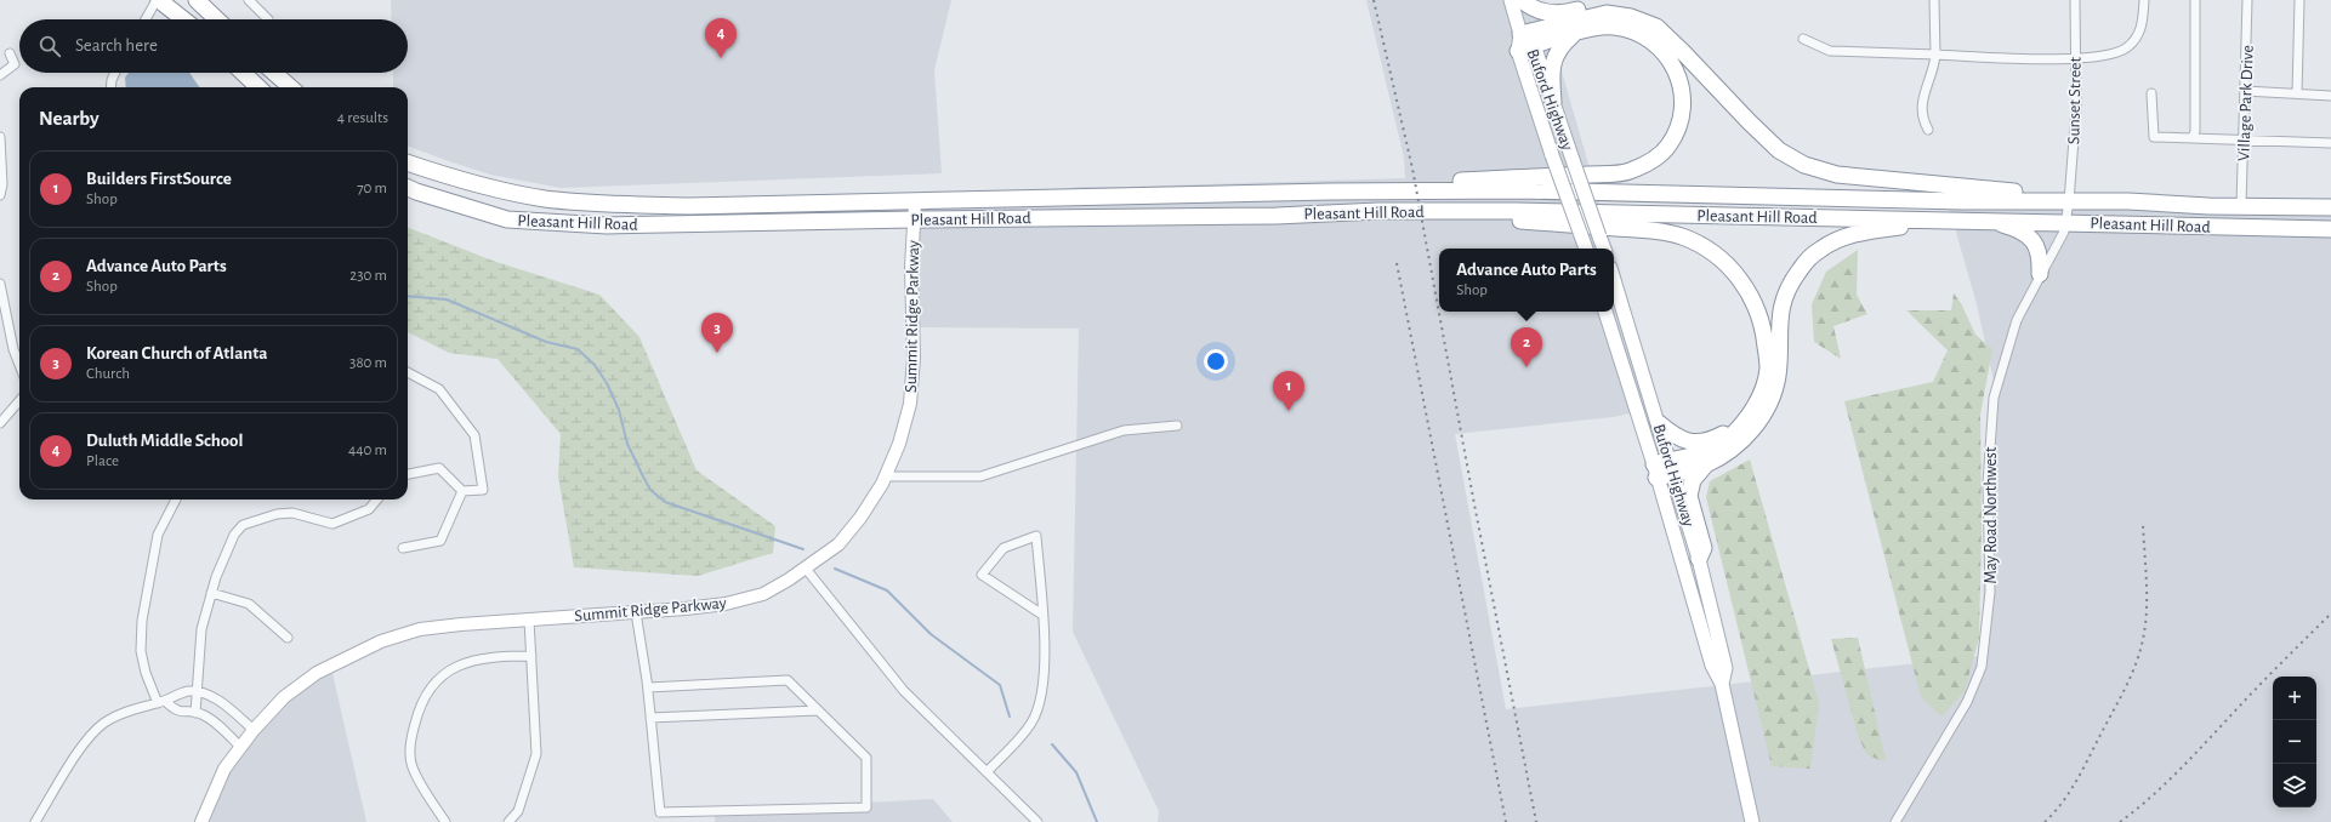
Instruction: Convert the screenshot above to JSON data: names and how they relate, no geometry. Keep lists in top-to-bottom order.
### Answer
{
  "streets": {
    "highway": ["Pleasant Hill Road"],
    "main road": ["Buford Highway"],
    "street": [
      "Sunset Street",
      "Village Park Drive",
      "Summit Ridge Parkway",
      "May Road Northwest"
    ]
  },
  "crossings": [
    ["Sunset Street", "Pleasant Hill Road"],
    ["Sunset Street", "May Road Northwest"],
    ["Village Park Drive", "Pleasant Hill Road"],
    ["Pleasant Hill Road", "Summit Ridge Parkway"],
    ["Pleasant Hill Road", "May Road Northwest"]
  ],
  "page": {
    "pins": [
      "4",
      "3",
      "2",
      "1"
    ],
    "search": "Search here",
    "heading": ["Nearby", "4 results"],
    "list": [
      {
        "mark": "1",
        "name": "Builders FirstSource",
        "note": "Shop",
        "value": "70 m"
      },
      {
        "mark": "2",
        "name": "Advance Auto Parts",
        "note": "Shop",
        "value": "230 m"
      },
      {
        "mark": "3",
        "name": "Korean Church of Atlanta",
        "note": "Church",
        "value": "380 m"
      },
      {
        "mark": "4",
        "name": "Duluth Middle School",
        "note": "Place",
        "value": "440 m"
      }
    ],
    "popup": ["Advance Auto Parts", "Shop"],
    "map_buttons": ["+", "−"]
  }
}
